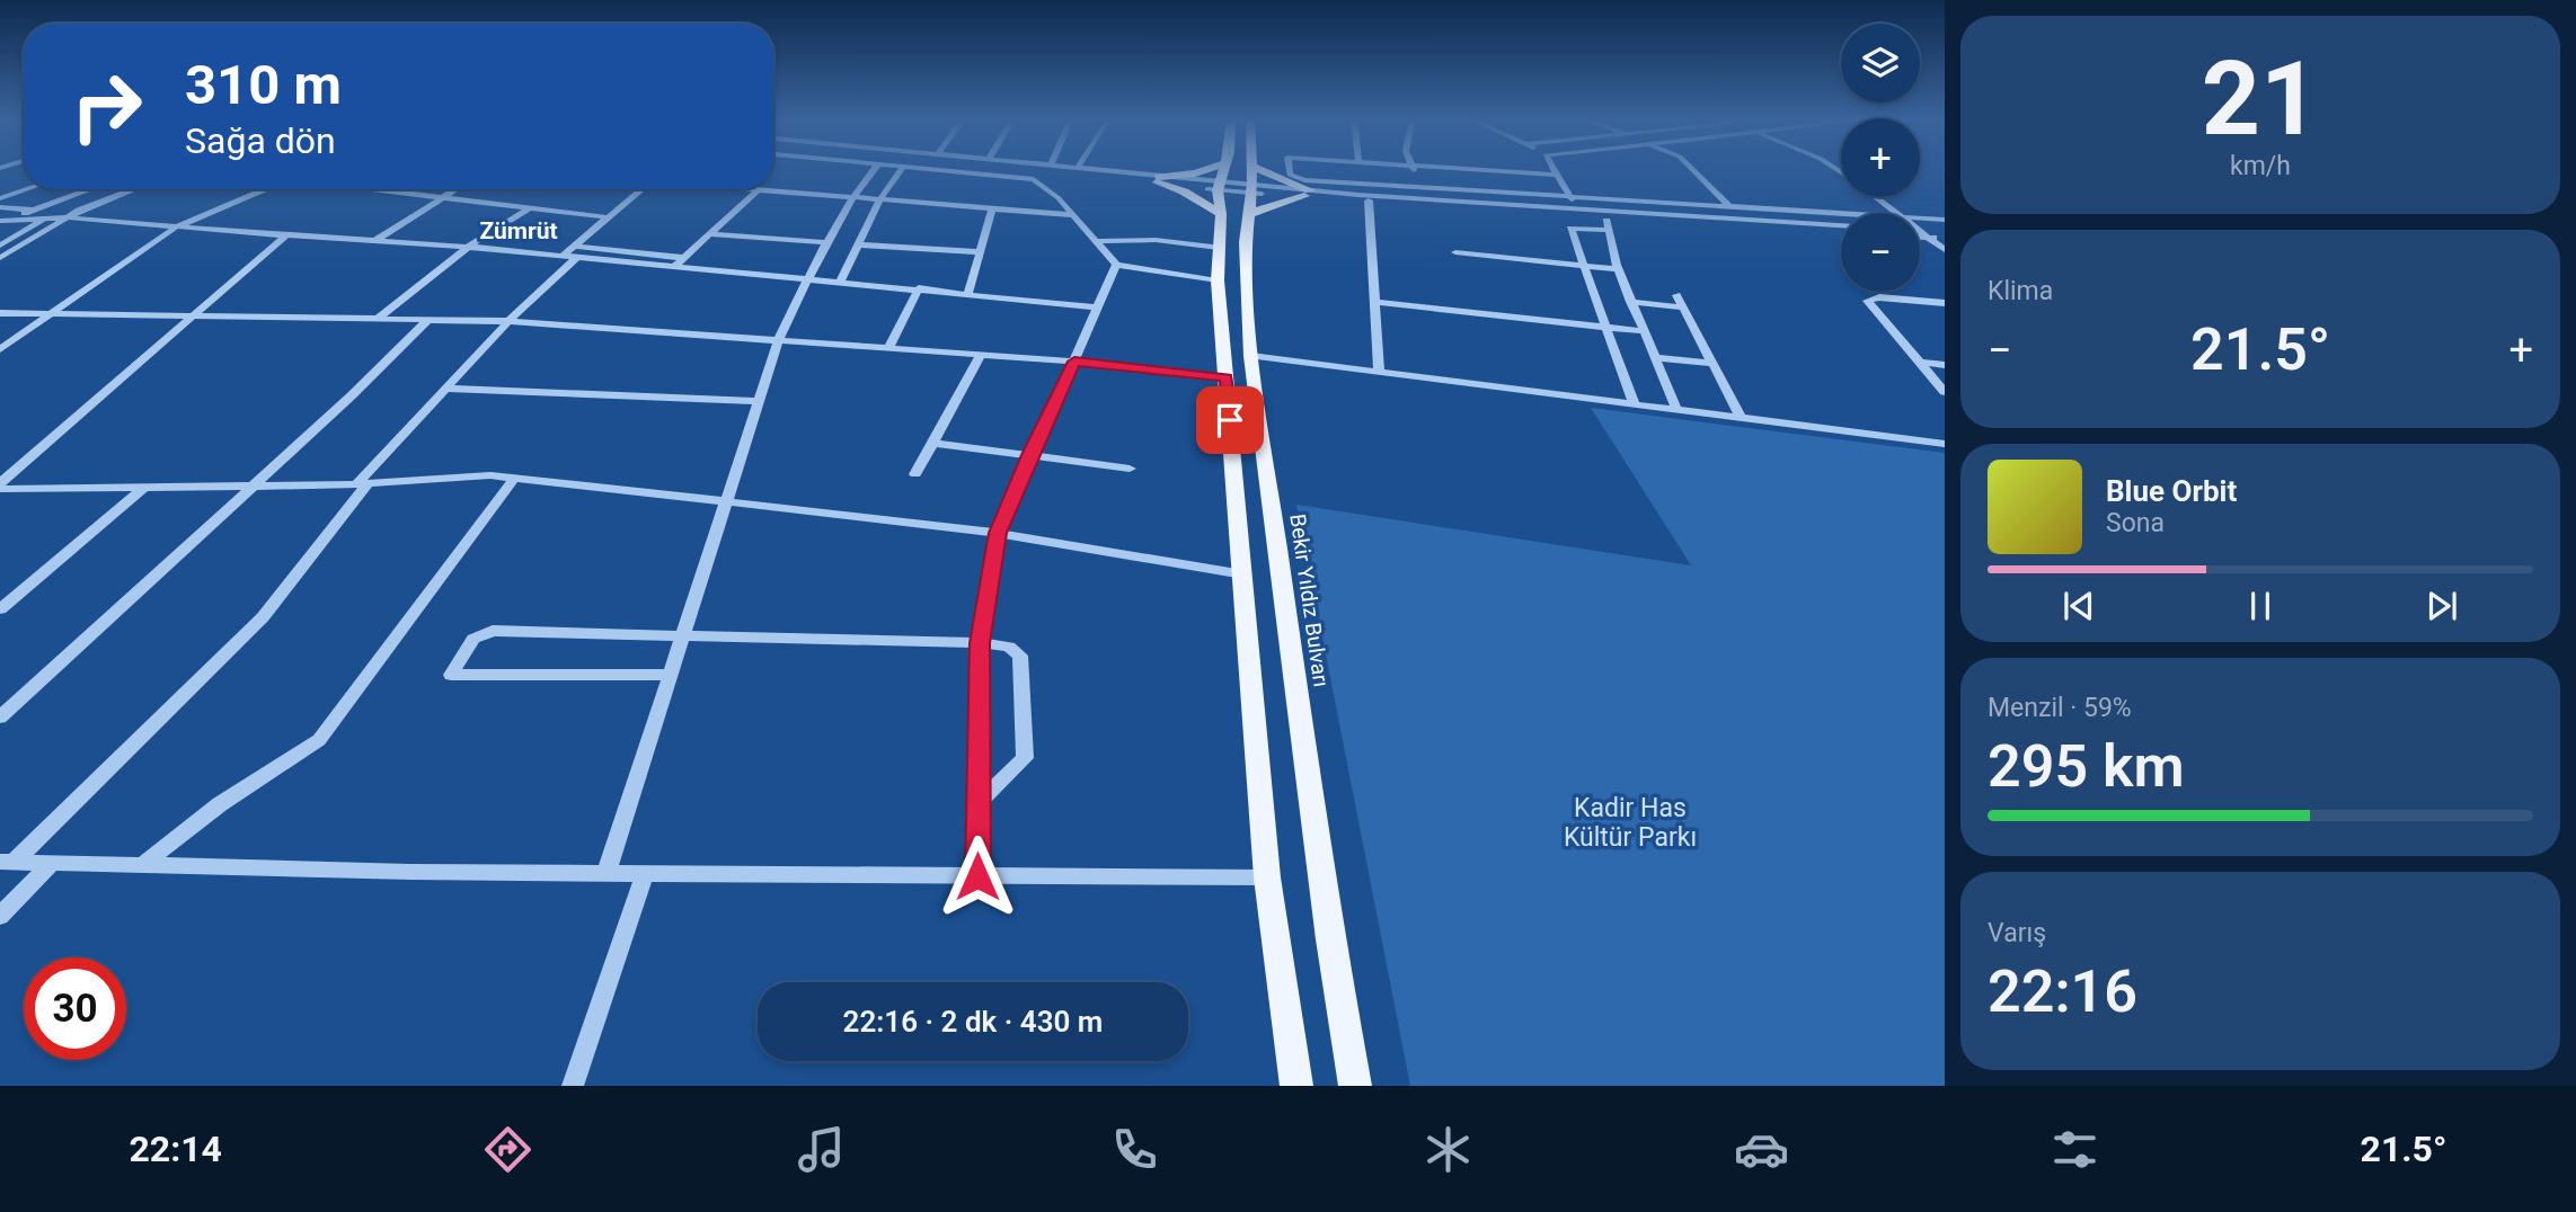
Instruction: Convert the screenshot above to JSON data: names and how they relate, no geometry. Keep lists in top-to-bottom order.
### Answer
{
  "streets": {
    "main road": ["Bekir Yıldız Bulvarı"]
  },
  "districts": ["Zümrüt"],
  "parks": ["Kadir Has Kültür Parkı"],
  "page": {
    "tile": [
      ["21", "km/h"],
      "Klima",
      ["Menzil · 59%", "295 km"],
      ["Varış", "22:16"]
    ],
    "map_buttons": ["+", "−"],
    "turn": ["310 m", "Sağa dön"],
    "heat": ["−", "21.5°", "+"],
    "song": ["Blue Orbit", "Sona"],
    "limit": "30",
    "trip": "22:16 · 2 dk · 430 m",
    "tabs": ["22:14", "21.5°"]
  }
}
